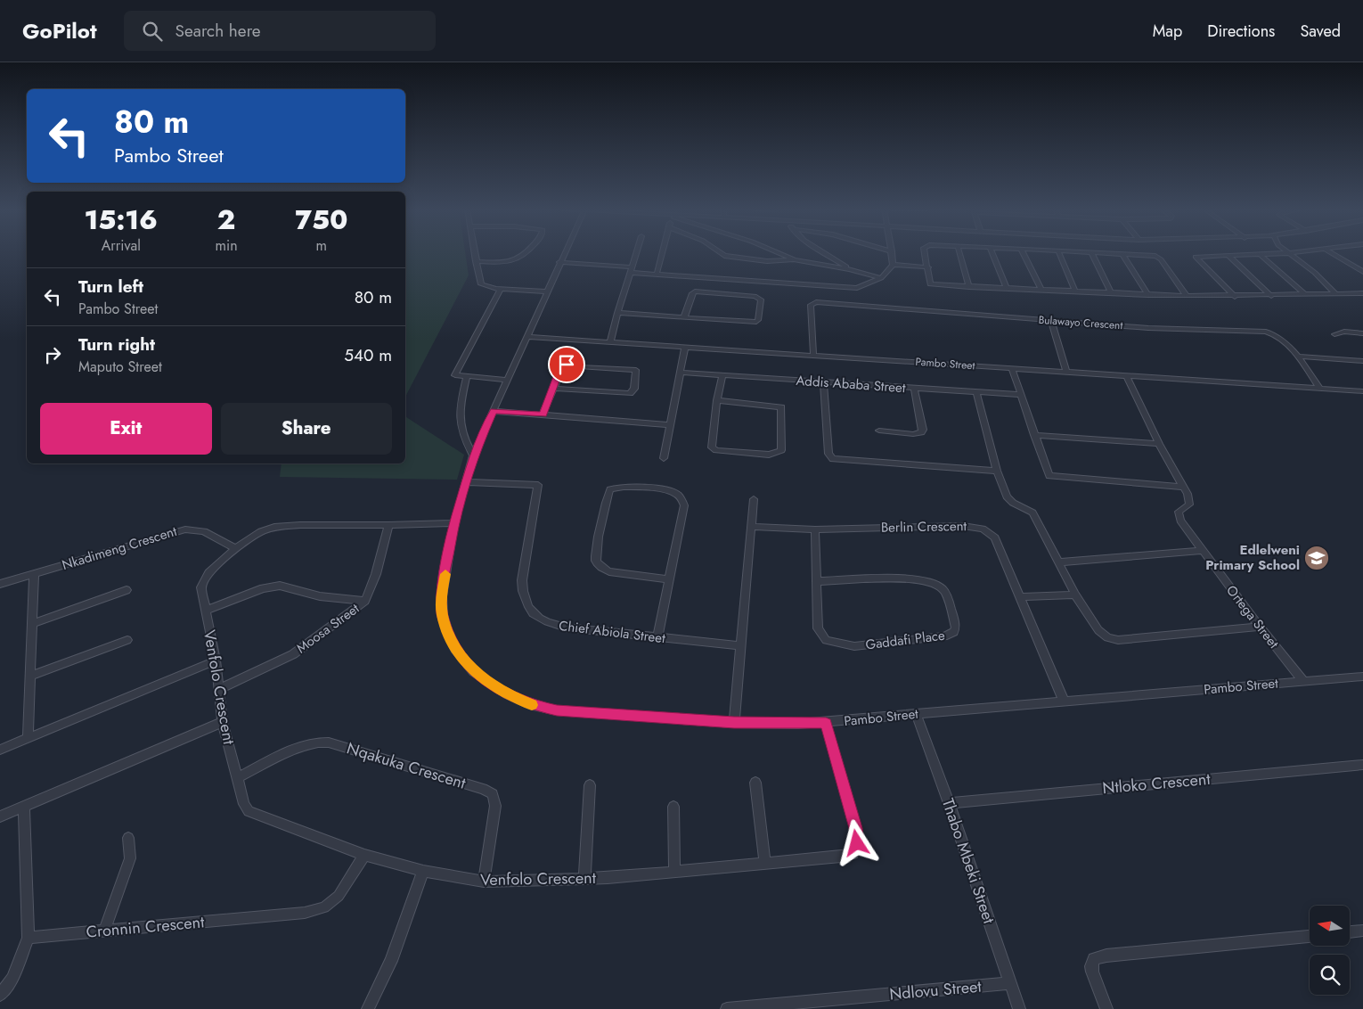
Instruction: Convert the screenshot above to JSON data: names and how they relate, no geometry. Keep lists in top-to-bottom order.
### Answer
{
  "streets": {
    "street": [
      "Bulawayo Crescent",
      "Pambo Street",
      "Addis Ababa Street",
      "Berlin Crescent",
      "Nkadimeng Crescent",
      "Ortega Street",
      "Moosa Street",
      "Chief Abiola Street",
      "Gaddafi Place",
      "Venfolo Crescent",
      "Nqakuka Crescent",
      "Ntloko Crescent",
      "Thabo Mbeki Street",
      "Cronnin Crescent",
      "Ndlovu Street"
    ]
  },
  "crossings": [
    ["Bulawayo Crescent", "Pambo Street"],
    ["Pambo Street", "Berlin Crescent"],
    ["Pambo Street", "Ortega Street"],
    ["Pambo Street", "Chief Abiola Street"],
    ["Pambo Street", "Venfolo Crescent"],
    ["Pambo Street", "Thabo Mbeki Street"],
    ["Berlin Crescent", "Gaddafi Place"],
    ["Nkadimeng Crescent", "Venfolo Crescent"],
    ["Moosa Street", "Venfolo Crescent"],
    ["Venfolo Crescent", "Nqakuka Crescent"],
    ["Venfolo Crescent", "Cronnin Crescent"],
    ["Ntloko Crescent", "Thabo Mbeki Street"],
    ["Thabo Mbeki Street", "Ndlovu Street"]
  ],
  "places": {
    "school or university": ["Edlelweni Primary School"]
  },
  "north": "left",
  "page": {
    "header": "GoPilot",
    "search": "Search here",
    "nav": ["Map", "Directions", "Saved"],
    "turn": ["80 m", "Pambo Street"],
    "eta": [
      "15:16",
      "Arrival",
      "2",
      "min",
      "750",
      "m"
    ],
    "list": [
      {
        "name": "Turn left",
        "note": "Pambo Street",
        "value": "80 m"
      },
      {
        "name": "Turn right",
        "note": "Maputo Street",
        "value": "540 m"
      }
    ],
    "buttons": ["Exit", "Share"]
  }
}
